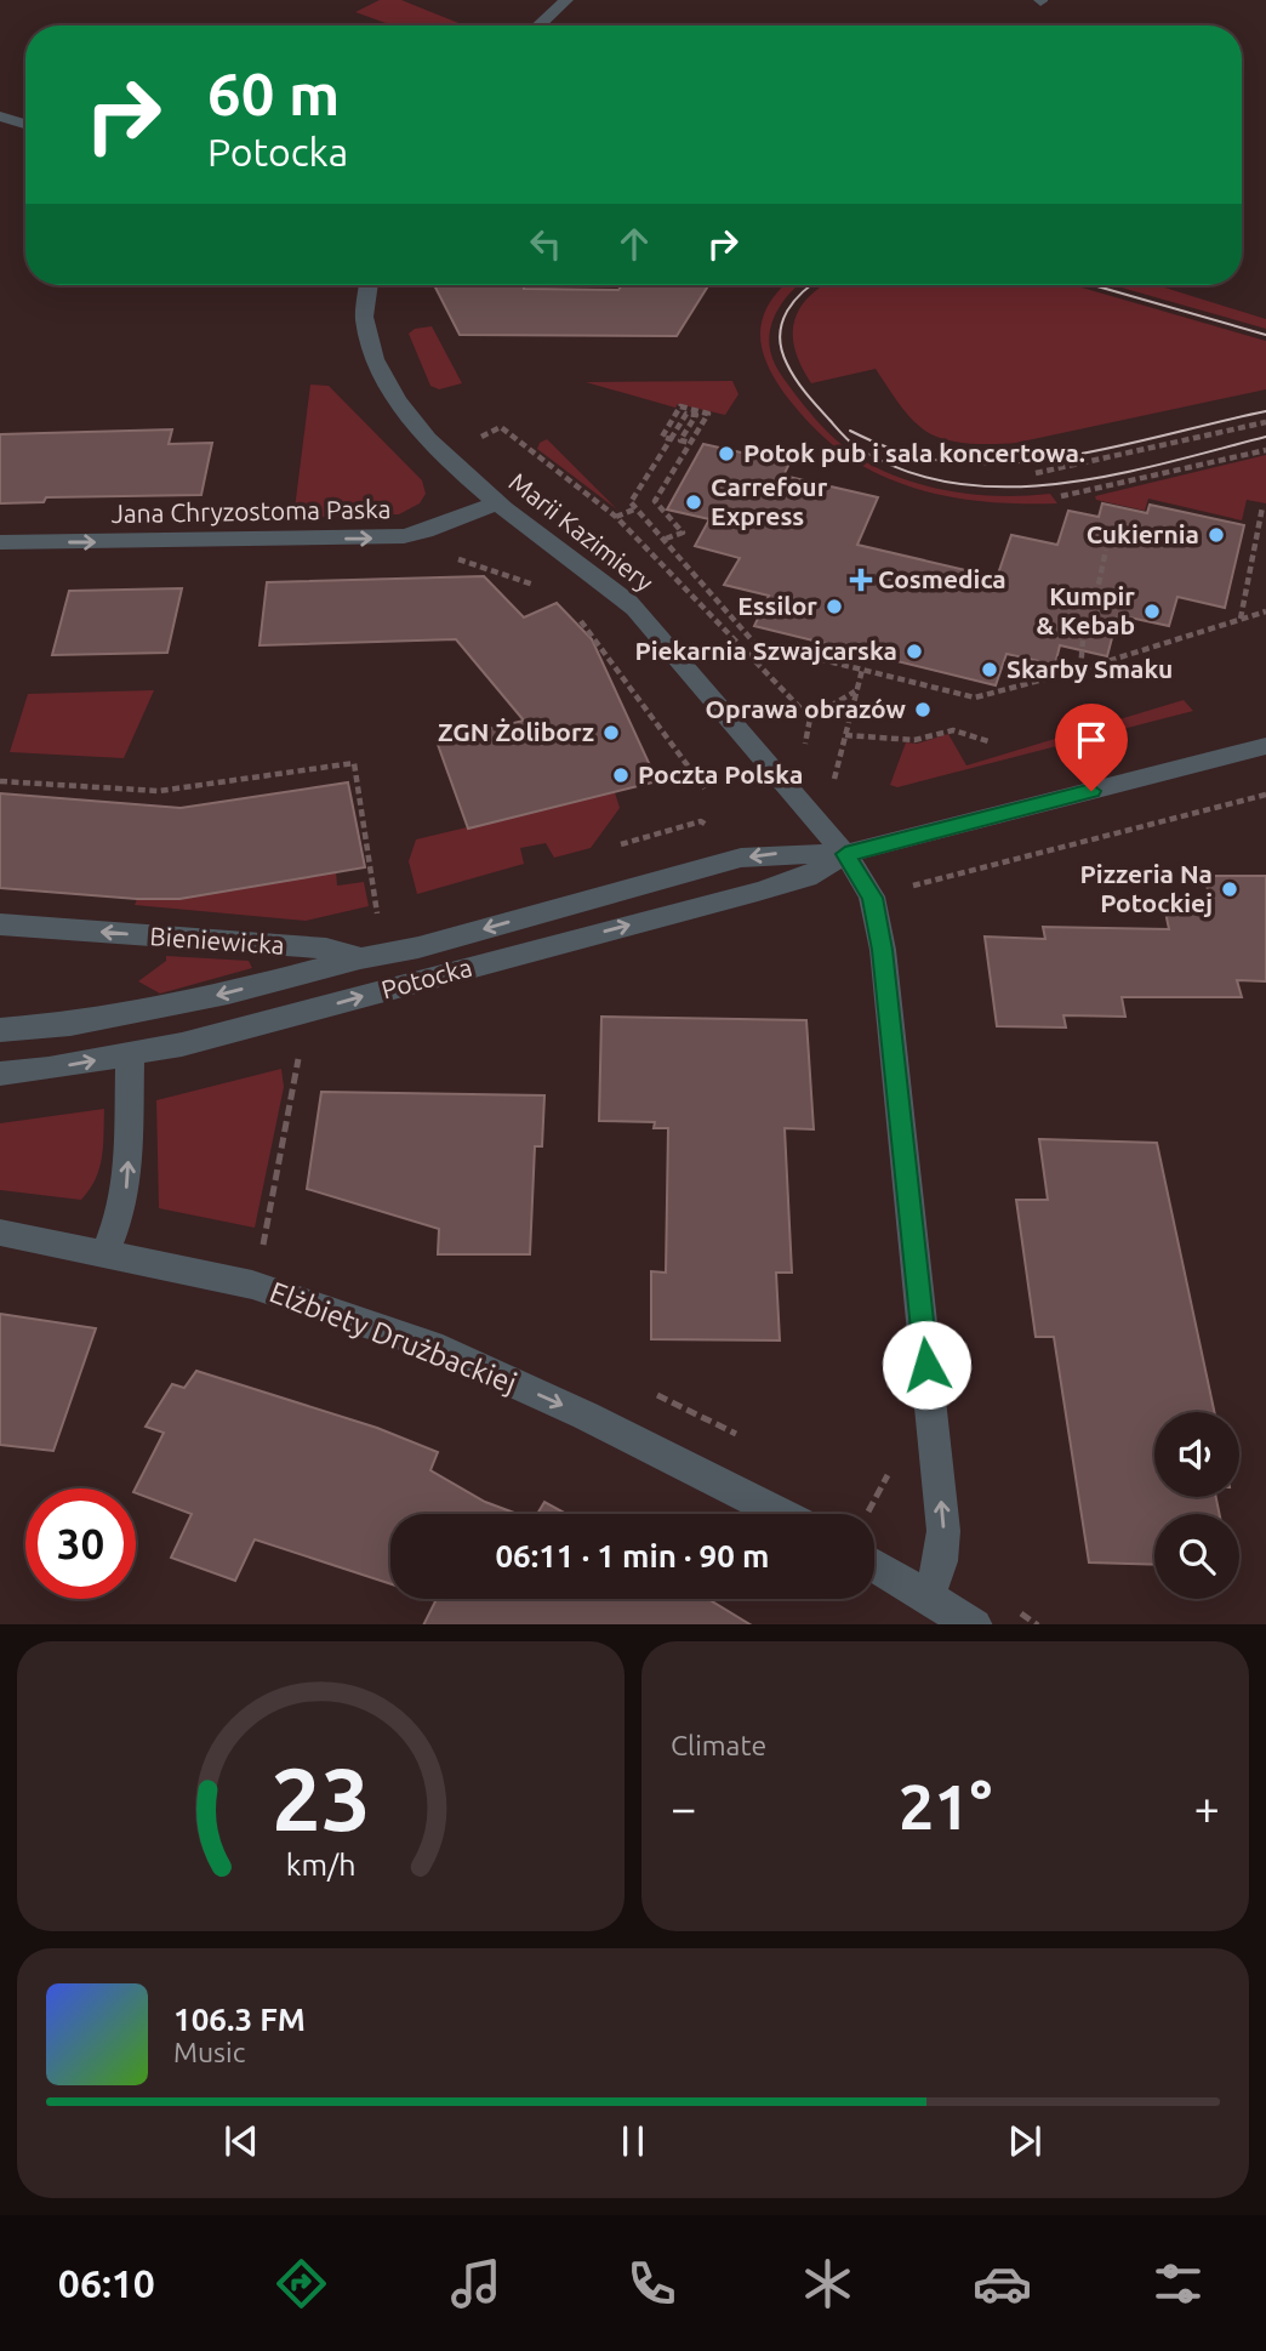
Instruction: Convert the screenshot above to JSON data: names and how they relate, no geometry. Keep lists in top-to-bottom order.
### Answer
{
  "streets": {
    "street": [
      "Jana Chryzostoma Paska",
      "Marii Kazimiery",
      "Bieniewicka",
      "Potocka",
      "Elżbiety Drużbackiej"
    ]
  },
  "crossings": [
    ["Jana Chryzostoma Paska", "Marii Kazimiery"],
    ["Marii Kazimiery", "Potocka"],
    ["Bieniewicka", "Potocka"]
  ],
  "one_way": ["Jana Chryzostoma Paska", "Bieniewicka", "Elżbiety Drużbackiej"],
  "places": {
    "other": [
      "Potok pub i sala koncertowa.",
      "Carrefour Express",
      "Cukiernia",
      "Essilor",
      "Kumpir & Kebab",
      "Piekarnia Szwajcarska",
      "Skarby Smaku",
      "Oprawa obrazów",
      "ZGN Żoliborz",
      "Poczta Polska",
      "Pizzeria Na Potockiej"
    ],
    "health": ["Cosmedica"]
  },
  "page": {
    "turn": ["60 m", "Potocka"],
    "limit": "30",
    "trip": "06:11 · 1 min · 90 m",
    "tile": "Climate",
    "heat": ["−", "21°", "+"],
    "song": ["106.3 FM", "Music"],
    "tabs": "06:10",
    "gauge": ["23", "km/h"]
  }
}
